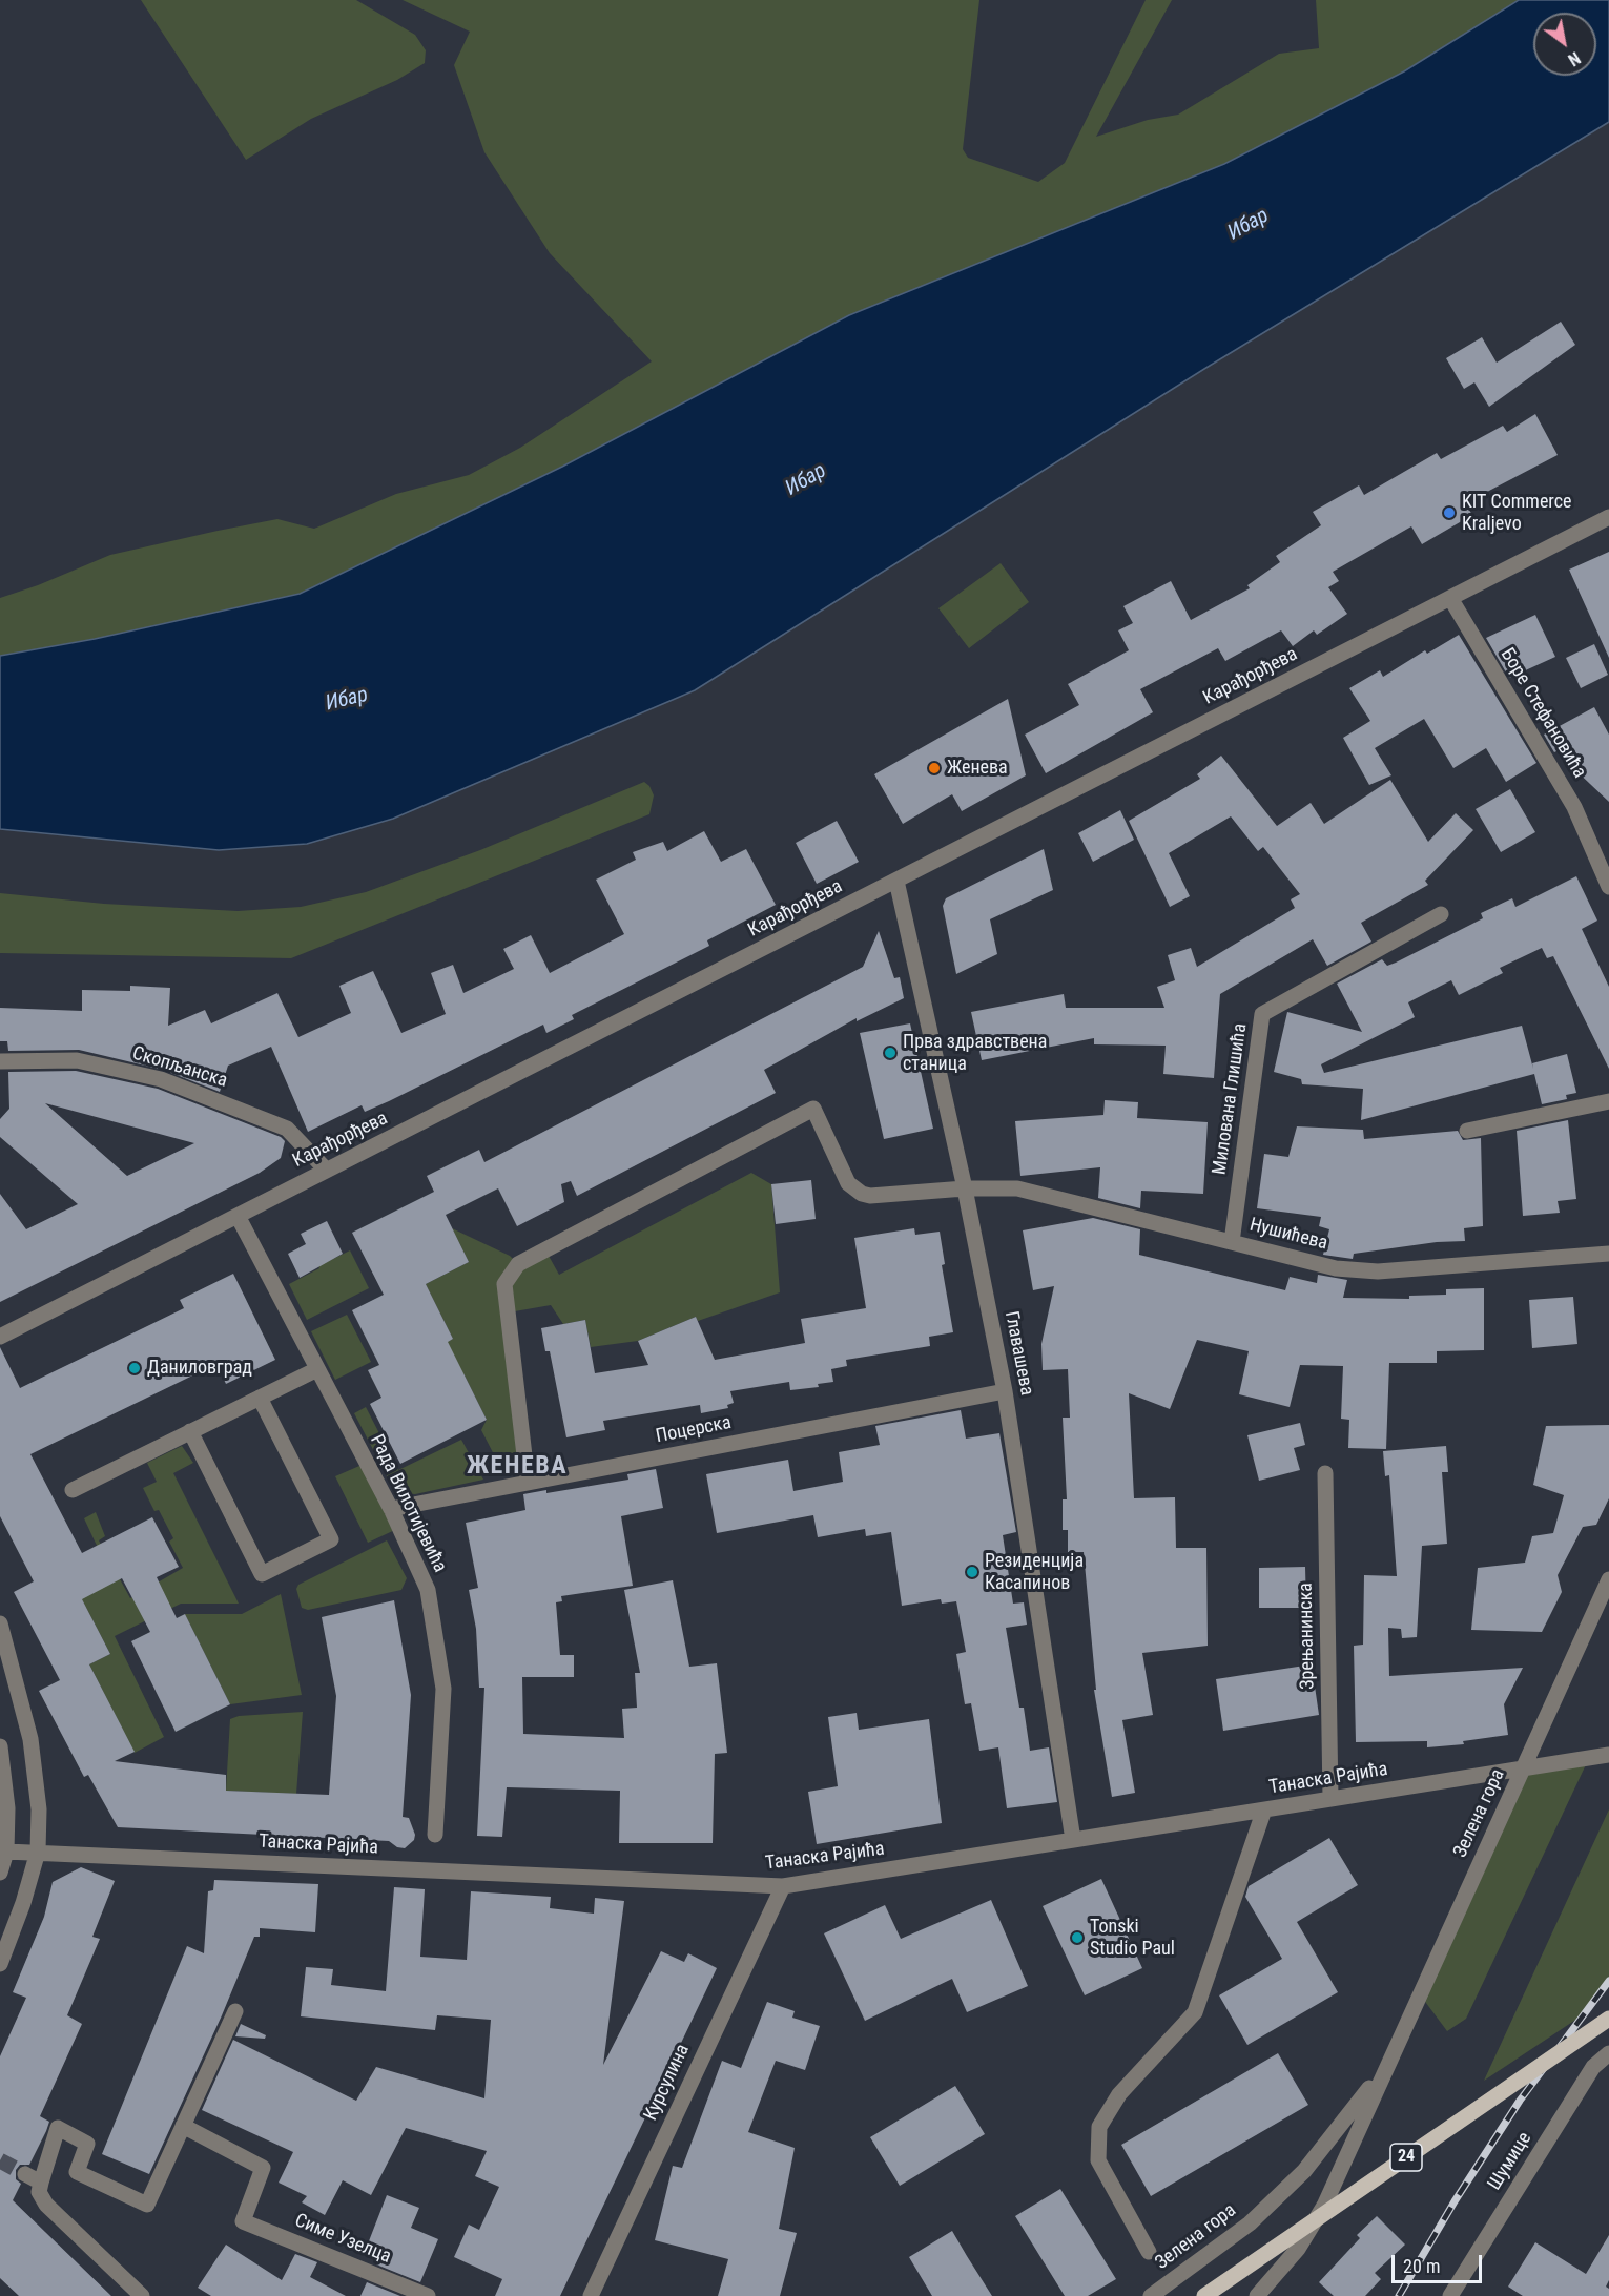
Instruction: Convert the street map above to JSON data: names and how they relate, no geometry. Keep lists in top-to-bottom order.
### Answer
{
  "streets": {
    "main road": ["24"],
    "street": [
      "Карађорђева",
      "Боре Стефановића",
      "Скопљанска",
      "Милована Глишића",
      "Нушићева",
      "Главашева",
      "Поцерска",
      "Рада Вилотијевића",
      "Зрењанинска",
      "Танаска Рајића",
      "Зелена гора",
      "Курсулина",
      "Шумице",
      "Симе Узелца"
    ]
  },
  "crossings": [
    ["Карађорђева", "Боре Стефановића"],
    ["Карађорђева", "Скопљанска"],
    ["Карађорђева", "Главашева"],
    ["Карађорђева", "Рада Вилотијевића"],
    ["Милована Глишића", "Нушићева"],
    ["Нушићева", "Главашева"],
    ["Нушићева", "Поцерска"],
    ["Главашева", "Поцерска"],
    ["Главашева", "Танаска Рајића"],
    ["Поцерска", "Рада Вилотијевића"],
    ["Зрењанинска", "Танаска Рајића"],
    ["Танаска Рајића", "Зелена гора"],
    ["Танаска Рајића", "Курсулина"]
  ],
  "districts": ["ЖЕНЕВА"],
  "water": ["Ибар"],
  "places": [
    "KIT Commerce Kraljevo",
    "Женева",
    "Прва здравствена станица",
    "Даниловград",
    "Резиденција Касапинов",
    "Tonski Studio Paul"
  ],
  "scale_bar": "20 m",
  "north": "bottom right"
}
